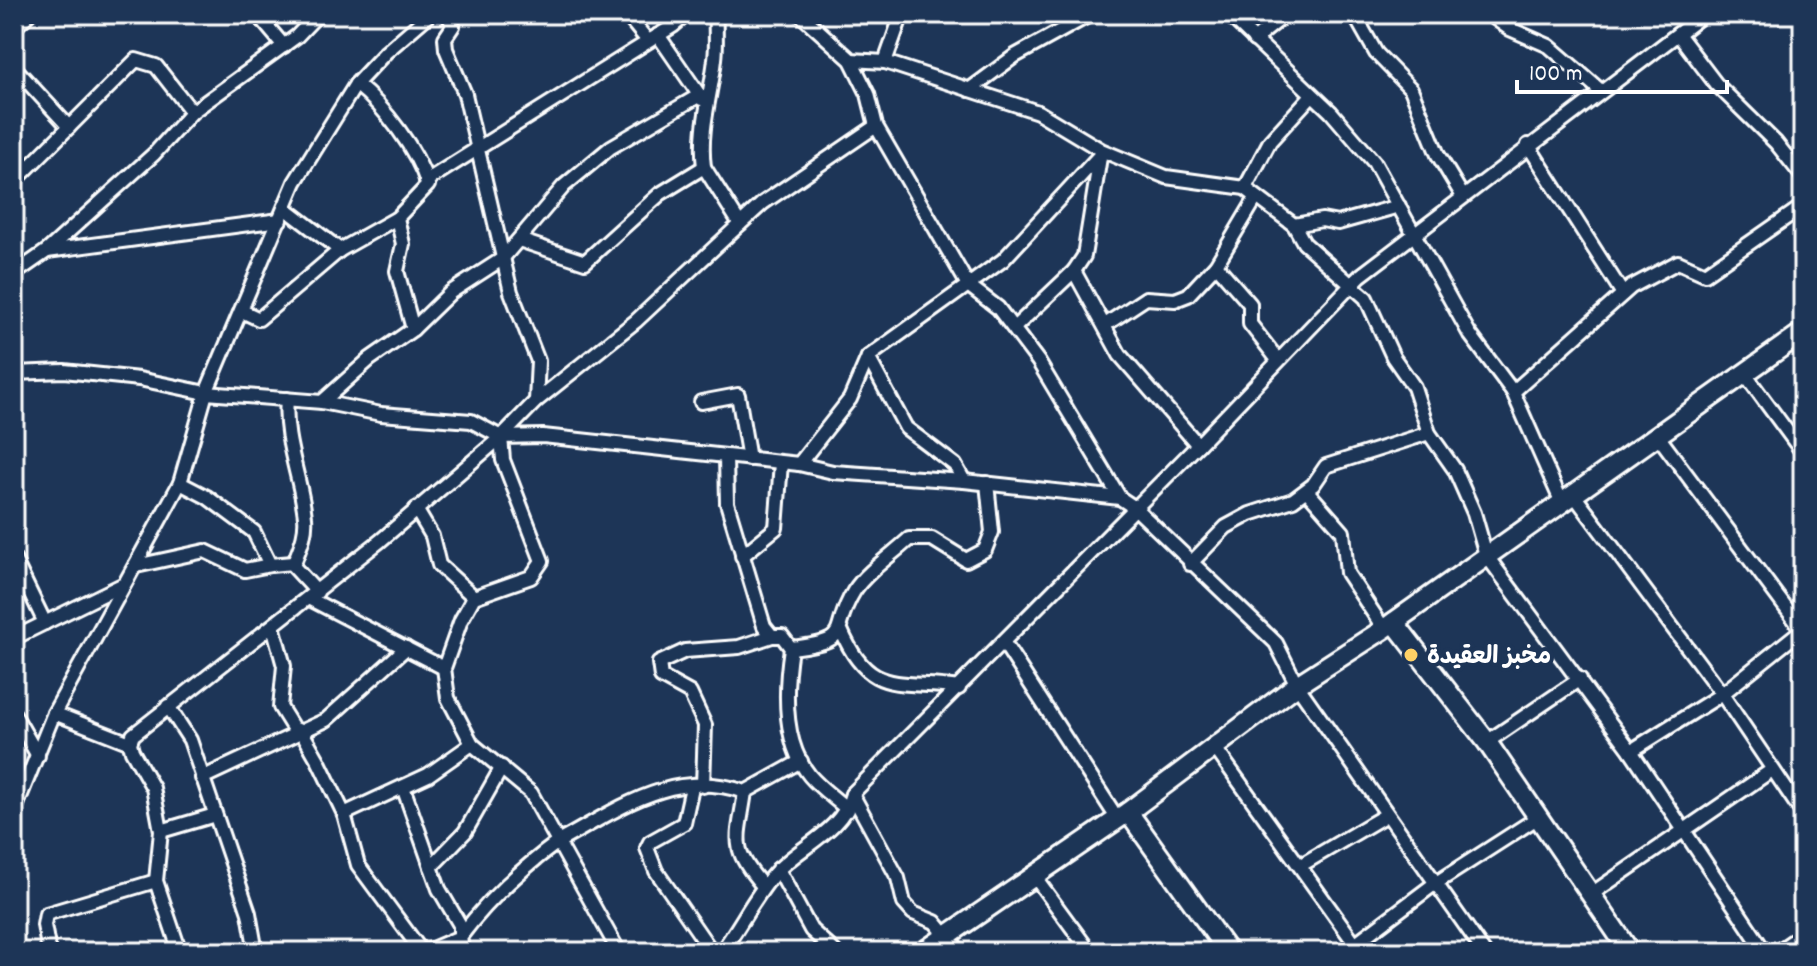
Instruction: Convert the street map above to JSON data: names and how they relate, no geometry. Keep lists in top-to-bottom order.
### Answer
{
  "places": ["مخبز العقيدة"],
  "scale_bar": "100 m"
}
